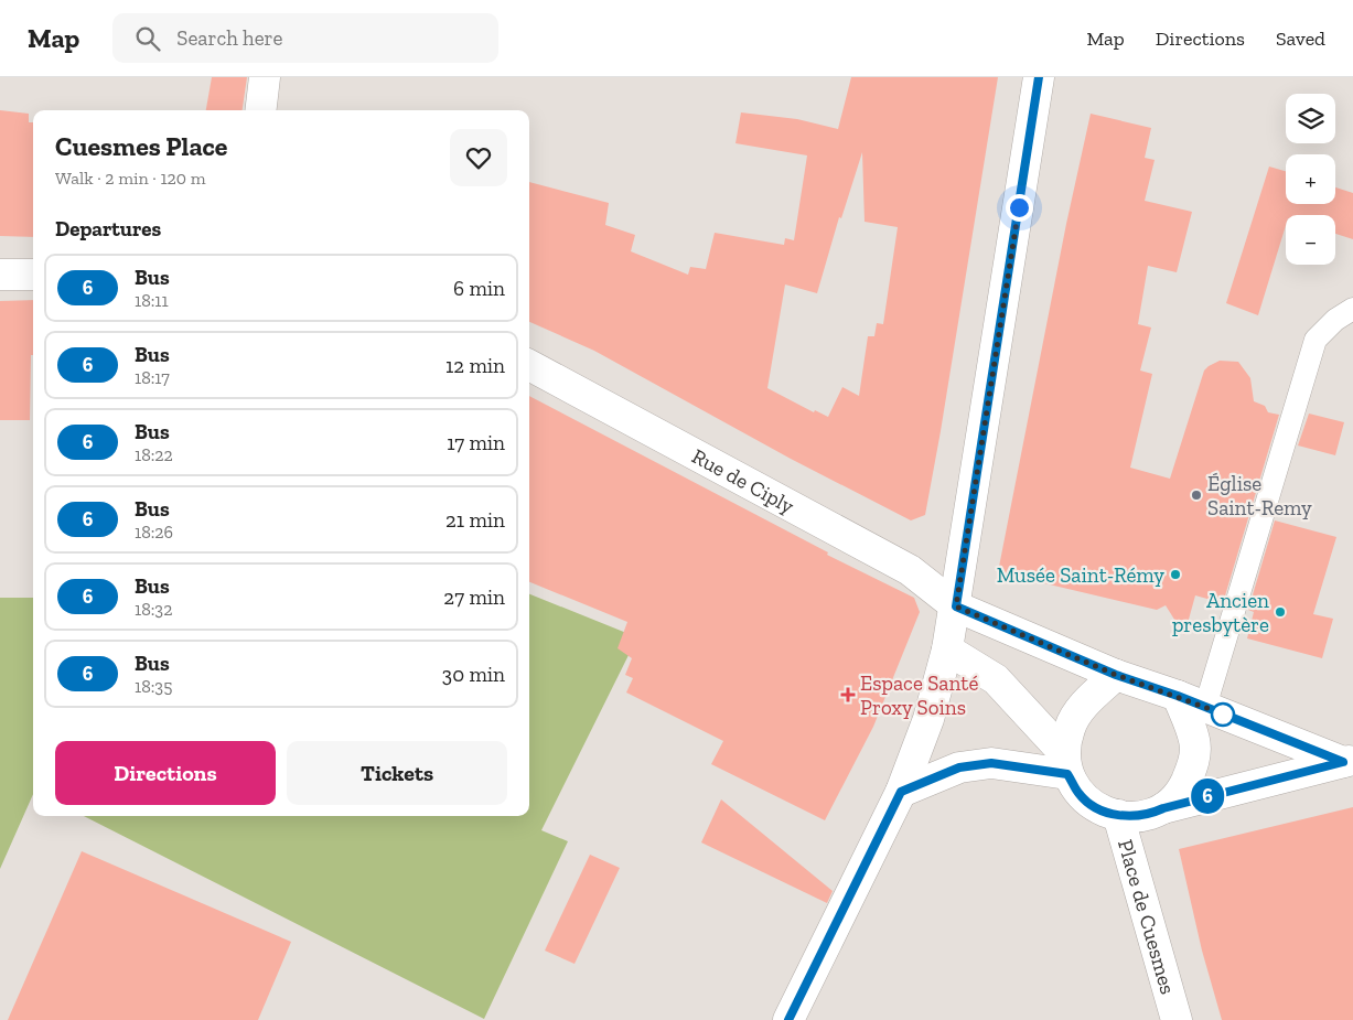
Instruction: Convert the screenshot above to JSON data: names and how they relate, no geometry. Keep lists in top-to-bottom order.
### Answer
{
  "streets": {
    "street": ["Rue de Ciply", "Place de Cuesmes"]
  },
  "places": {
    "other": ["Église Saint-Remy", "Musée Saint-Rémy", "Ancien presbytère"],
    "health": ["Espace Santé Proxy Soins"]
  },
  "lines": ["bus line 6"],
  "page": {
    "header": "Map",
    "search": "Search here",
    "nav": ["Map", "Directions", "Saved"],
    "on_map": "6",
    "map_buttons": ["+", "−"],
    "heading": [
      ["Cuesmes Place", "Walk · 2 min · 120 m"],
      "Departures"
    ],
    "list": [
      {
        "mark": "6",
        "name": "Bus",
        "note": "18:11",
        "value": "6 min"
      },
      {
        "mark": "6",
        "name": "Bus",
        "note": "18:17",
        "value": "12 min"
      },
      {
        "mark": "6",
        "name": "Bus",
        "note": "18:22",
        "value": "17 min"
      },
      {
        "mark": "6",
        "name": "Bus",
        "note": "18:26",
        "value": "21 min"
      },
      {
        "mark": "6",
        "name": "Bus",
        "note": "18:32",
        "value": "27 min"
      },
      {
        "mark": "6",
        "name": "Bus",
        "note": "18:35",
        "value": "30 min"
      }
    ],
    "buttons": ["Directions", "Tickets"]
  }
}
